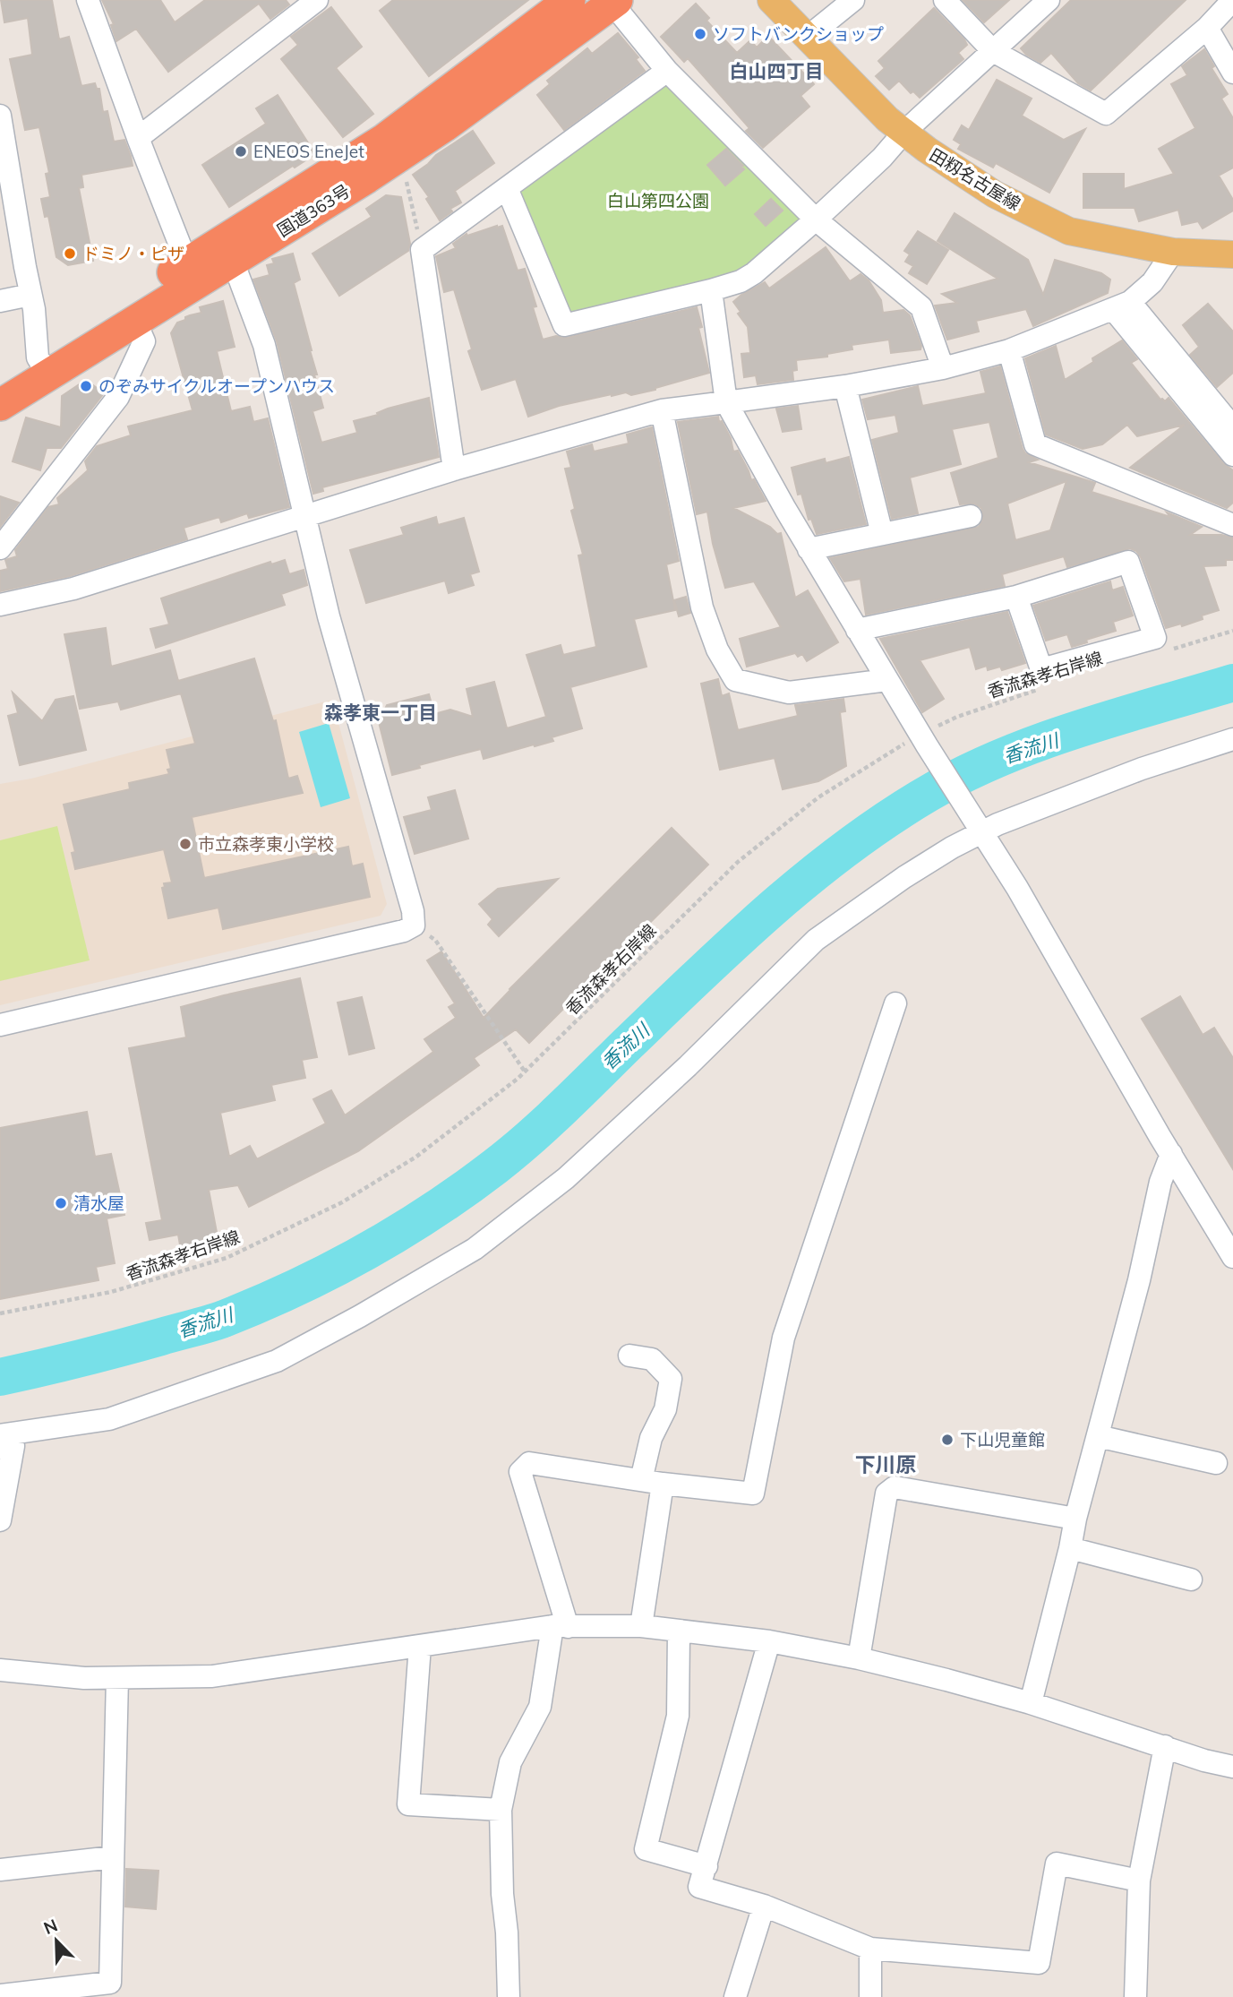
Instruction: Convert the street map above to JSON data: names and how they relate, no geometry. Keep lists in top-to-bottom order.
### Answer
{
  "streets": {
    "highway": ["国道363号"],
    "main road": ["田籾名古屋線"],
    "path": ["香流森孝右岸線"]
  },
  "districts": ["白山四丁目", "森孝東一丁目", "下川原"],
  "water": ["香流川"],
  "parks": ["白山第四公園"],
  "places": [
    "ソフトバンクショップ",
    "ENEOS EneJet",
    "ドミノ・ピザ",
    "のぞみサイクルオープンハウス",
    "市立森孝東小学校",
    "清水屋",
    "下山児童館"
  ],
  "north": "top left"
}
